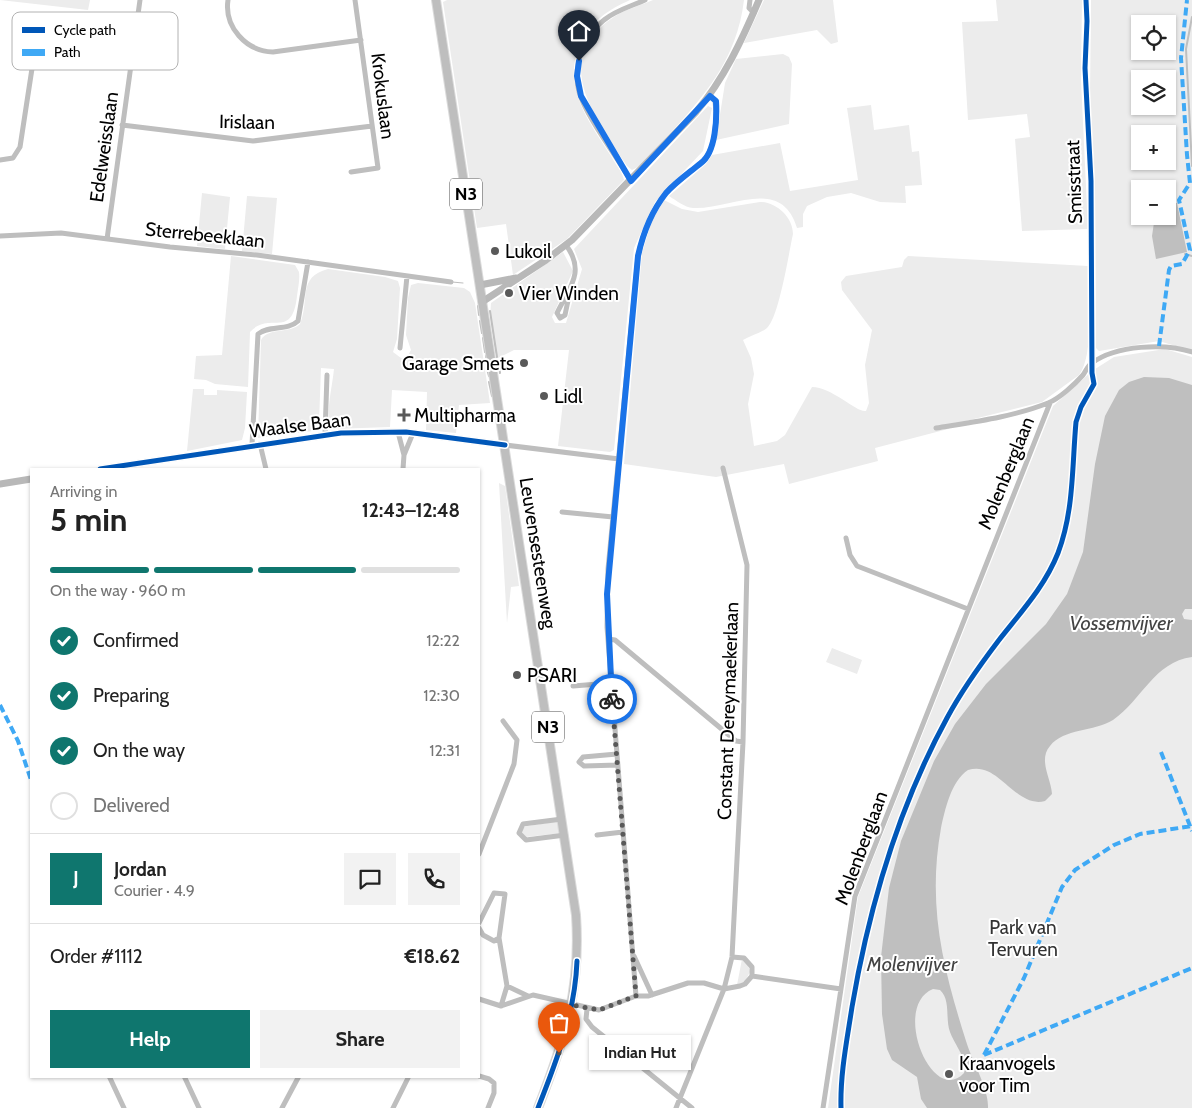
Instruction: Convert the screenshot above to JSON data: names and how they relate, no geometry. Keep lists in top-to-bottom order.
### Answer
{
  "streets": {
    "main road": ["N3", "Leuvensesteenweg"],
    "street": [
      "Krokuslaan",
      "Irislaan",
      "Edelweisslaan",
      "Smisstraat",
      "Sterrebeeklaan",
      "Waalse Baan",
      "Molenberglaan",
      "Constant Dereymaekerlaan"
    ]
  },
  "crossings": [
    ["Krokuslaan", "Irislaan"],
    ["Irislaan", "Edelweisslaan"],
    ["Edelweisslaan", "Sterrebeeklaan"],
    ["Waalse Baan", "Leuvensesteenweg"]
  ],
  "water": ["Vossemvijver", "Molenvijver"],
  "parks": ["Park van Tervuren"],
  "places": {
    "other": [
      "Lukoil",
      "Vier Winden",
      "Garage Smets",
      "Lidl",
      "PSARI",
      "Indian Hut",
      "Kraanvogels voor Tim"
    ],
    "health": ["Multipharma"]
  },
  "legend": ["Cycle path", "Path"],
  "page": {
    "map_buttons": ["+", "−"],
    "heading": ["5 min", "Arriving in", "12:43–12:48"],
    "panel": [
      "Jordan",
      "Courier · 4.9",
      "Order #1112",
      "€18.62"
    ],
    "bar": "On the way · 960 m",
    "list": [
      ["Confirmed", "12:22"],
      ["Preparing", "12:30"],
      ["On the way", "12:31"],
      "Delivered"
    ],
    "round": "J",
    "buttons": ["Help", "Share"],
    "bubble": "Indian Hut"
  }
}
